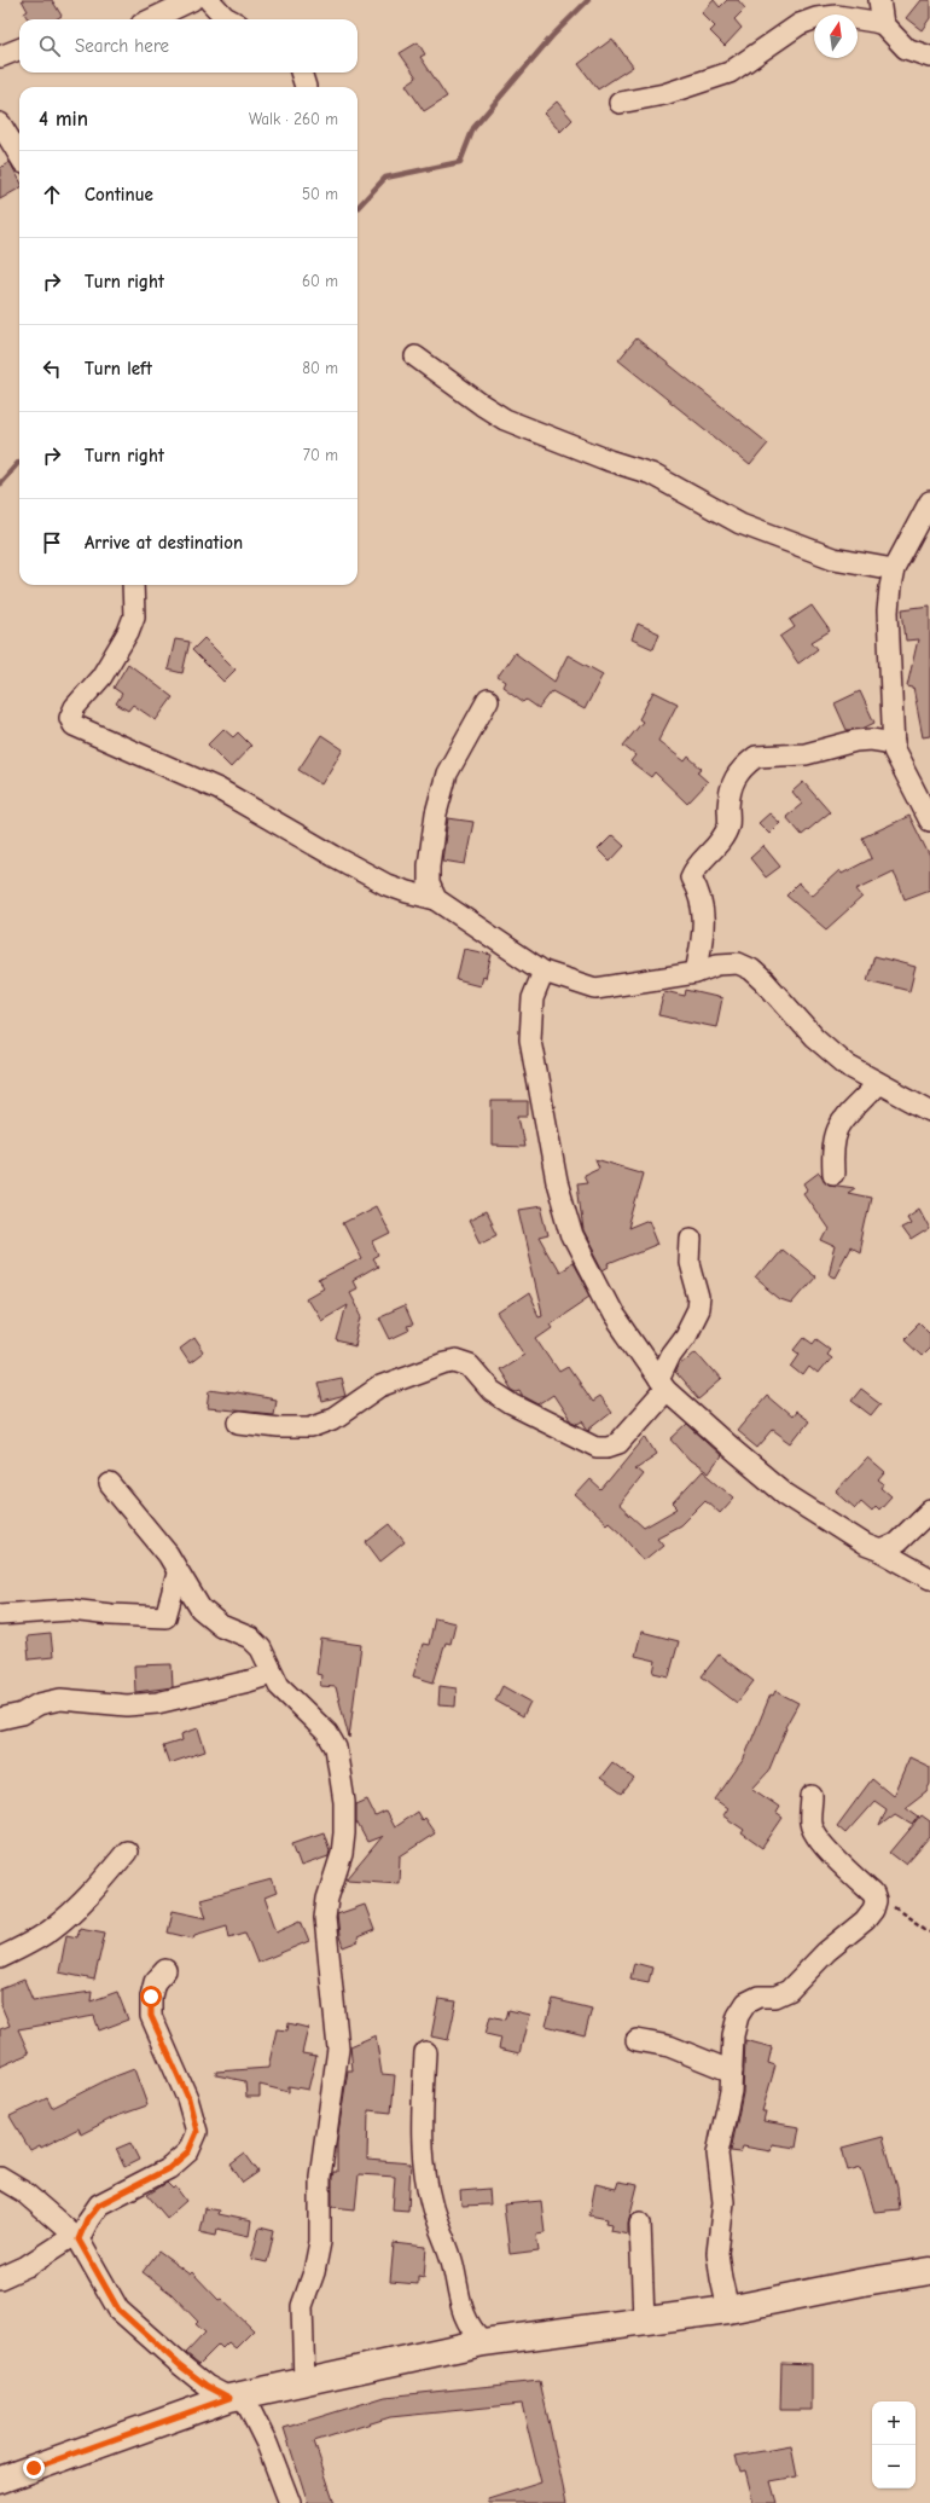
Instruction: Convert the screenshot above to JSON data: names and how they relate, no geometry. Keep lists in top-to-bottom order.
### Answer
{
  "north": "top",
  "page": {
    "search": "Search here",
    "heading": ["4 min", "Walk · 260 m"],
    "list": [
      ["Continue", "50 m"],
      ["Turn right", "60 m"],
      ["Turn left", "80 m"],
      ["Turn right", "70 m"],
      "Arrive at destination"
    ],
    "map_buttons": ["+", "−"]
  }
}
